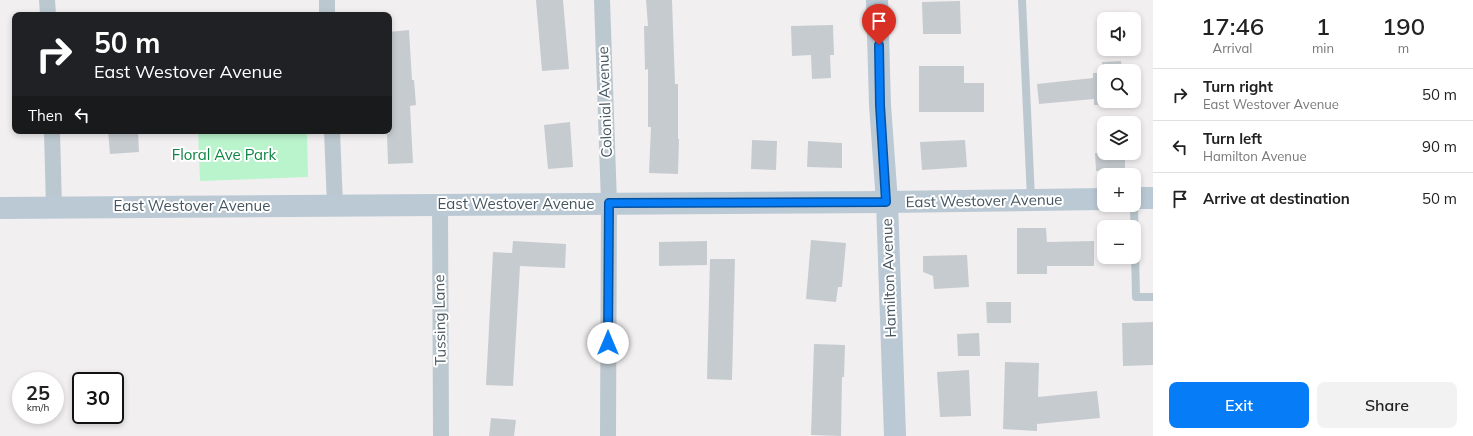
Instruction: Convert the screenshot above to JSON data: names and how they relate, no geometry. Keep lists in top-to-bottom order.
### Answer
{
  "streets": {
    "main road": ["East Westover Avenue", "Hamilton Avenue"],
    "street": ["Colonial Avenue", "Tussing Lane"]
  },
  "crossings": [
    ["Colonial Avenue", "East Westover Avenue"],
    ["East Westover Avenue", "Hamilton Avenue"],
    ["East Westover Avenue", "Tussing Lane"]
  ],
  "parks": ["Floral Ave Park"],
  "page": {
    "eta": [
      "17:46",
      "Arrival",
      "1",
      "min",
      "190",
      "m"
    ],
    "map_buttons": ["+", "−"],
    "turn": ["50 m", "East Westover Avenue"],
    "list": [
      {
        "name": "Turn right",
        "note": "East Westover Avenue",
        "value": "50 m"
      },
      {
        "name": "Turn left",
        "note": "Hamilton Avenue",
        "value": "90 m"
      },
      {
        "name": "Arrive at destination",
        "value": "50 m"
      }
    ],
    "then": "Then",
    "speed": "25 km/h",
    "limit": "30",
    "buttons": ["Exit", "Share"]
  }
}
